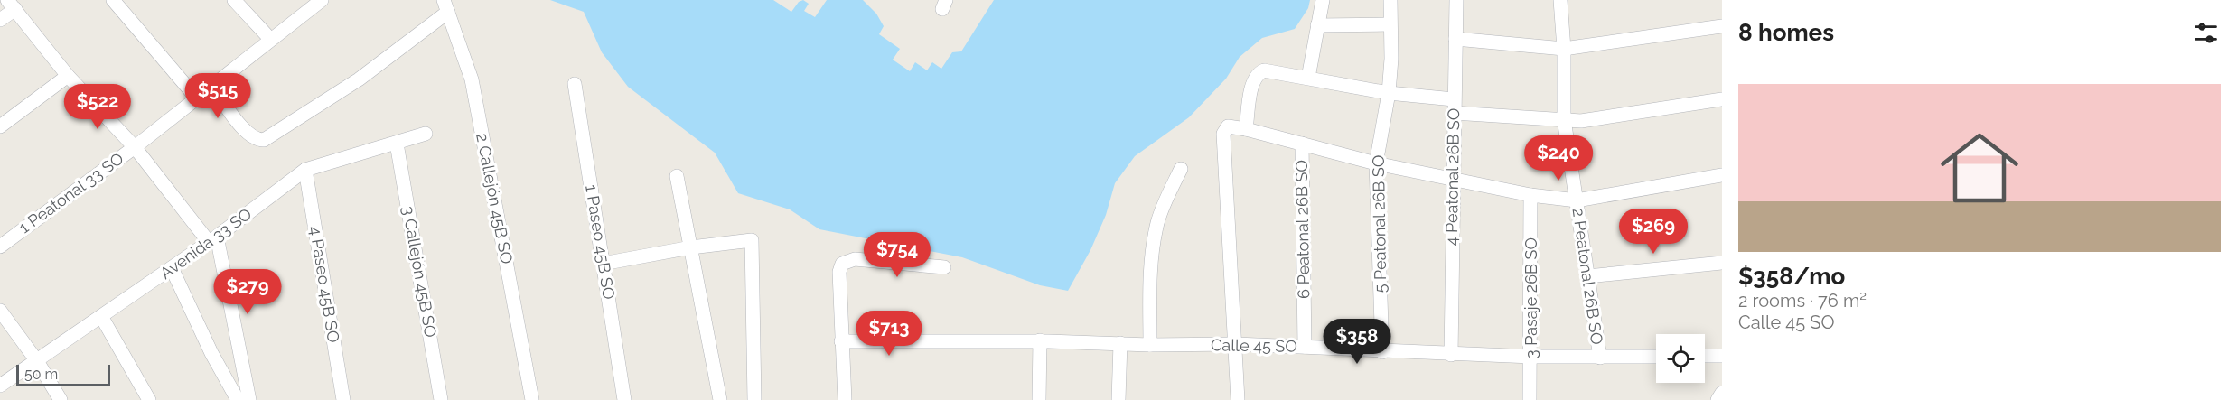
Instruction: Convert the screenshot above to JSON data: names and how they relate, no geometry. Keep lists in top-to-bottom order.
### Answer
{
  "streets": {
    "street": [
      "4 Peatonal 26B SO",
      "1 Peatonal 33 SO",
      "2 Callejón 45B SO",
      "5 Peatonal 26B SO",
      "6 Peatonal 26B SO",
      "1 Paseo 45B SO",
      "Avenida 33 SO",
      "3 Callejón 45B SO",
      "2 Peatonal 26B SO",
      "4 Paseo 45B SO",
      "3 Pasaje 26B SO",
      "Calle 45 SO"
    ]
  },
  "crossings": [
    ["4 Peatonal 26B SO", "Calle 45 SO"],
    ["5 Peatonal 26B SO", "Calle 45 SO"],
    ["6 Peatonal 26B SO", "Calle 45 SO"],
    ["Avenida 33 SO", "3 Callejón 45B SO"],
    ["Avenida 33 SO", "4 Paseo 45B SO"],
    ["2 Peatonal 26B SO", "Calle 45 SO"],
    ["3 Pasaje 26B SO", "Calle 45 SO"]
  ],
  "scale_bar": "50 m",
  "page": {
    "heading": "8 homes",
    "list": [
      {
        "name": "$358/mo",
        "note": "2 rooms · 76 m² · Calle 45 SO"
      }
    ],
    "price": [
      "$515",
      "$522",
      "$240",
      "$269",
      "$754",
      "$279",
      "$713",
      "$358"
    ],
    "scale": "50 m"
  }
}
